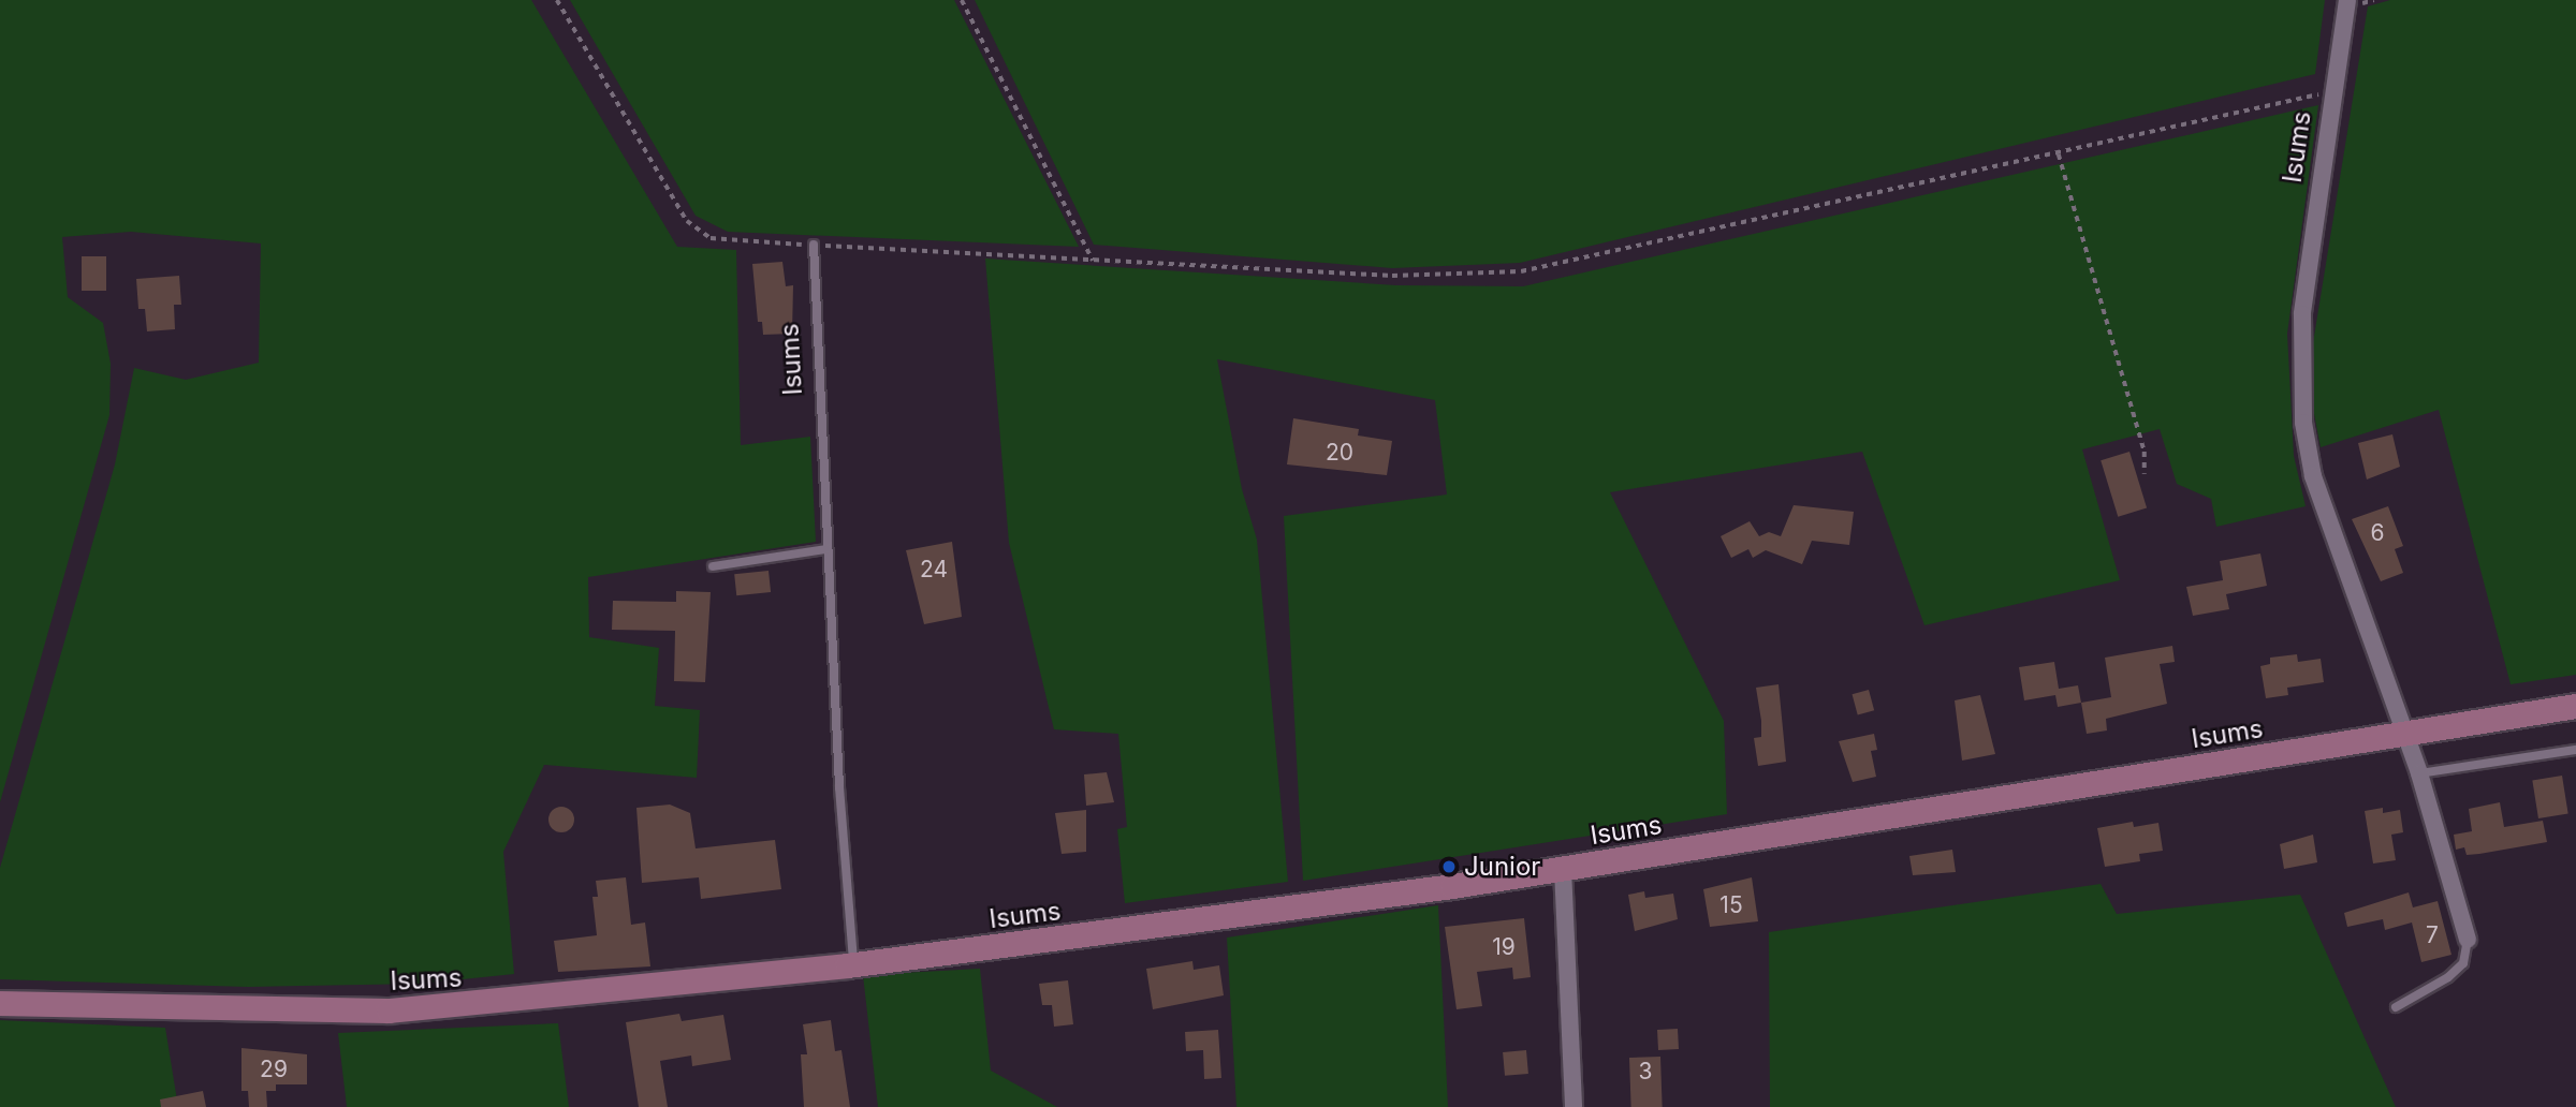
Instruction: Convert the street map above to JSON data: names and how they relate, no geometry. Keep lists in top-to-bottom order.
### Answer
{
  "streets": {
    "main road": ["Isums"]
  },
  "places": ["Junior"],
  "house_numbers": [
    "20",
    "6",
    "24",
    "15",
    "7",
    "19",
    "29",
    "3"
  ]
}
